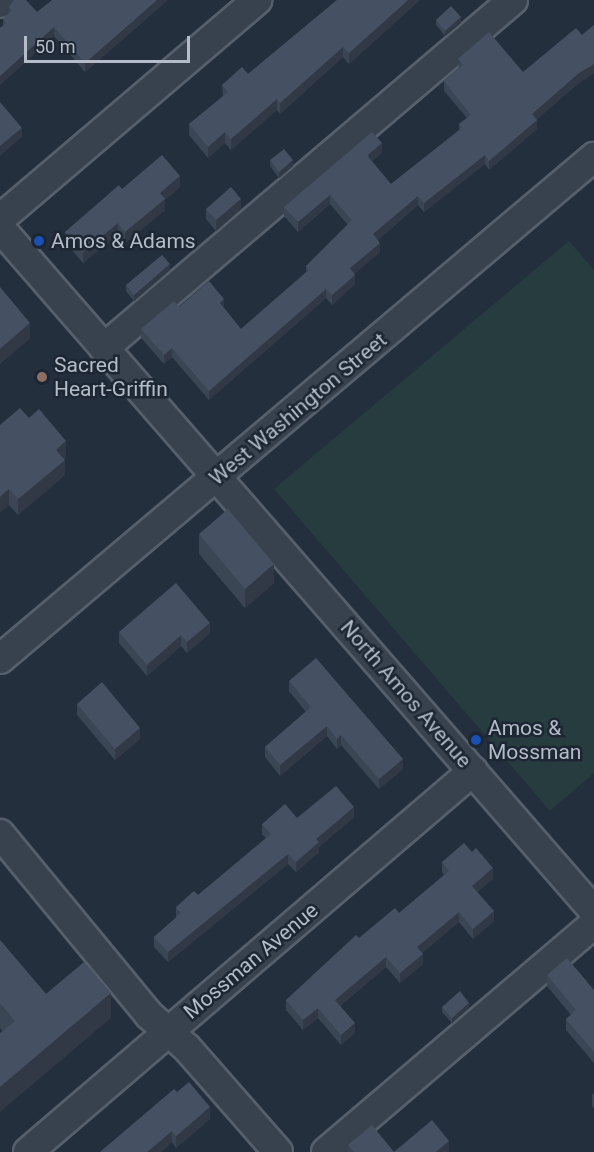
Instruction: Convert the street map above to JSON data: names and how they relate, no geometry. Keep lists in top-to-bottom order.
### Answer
{
  "streets": {
    "street": ["West Washington Street", "North Amos Avenue", "Mossman Avenue"]
  },
  "crossings": [
    ["West Washington Street", "North Amos Avenue"],
    ["North Amos Avenue", "Mossman Avenue"]
  ],
  "places": ["Amos & Adams", "Sacred Heart-Griffin", "Amos & Mossman"],
  "scale_bar": "50 m"
}
